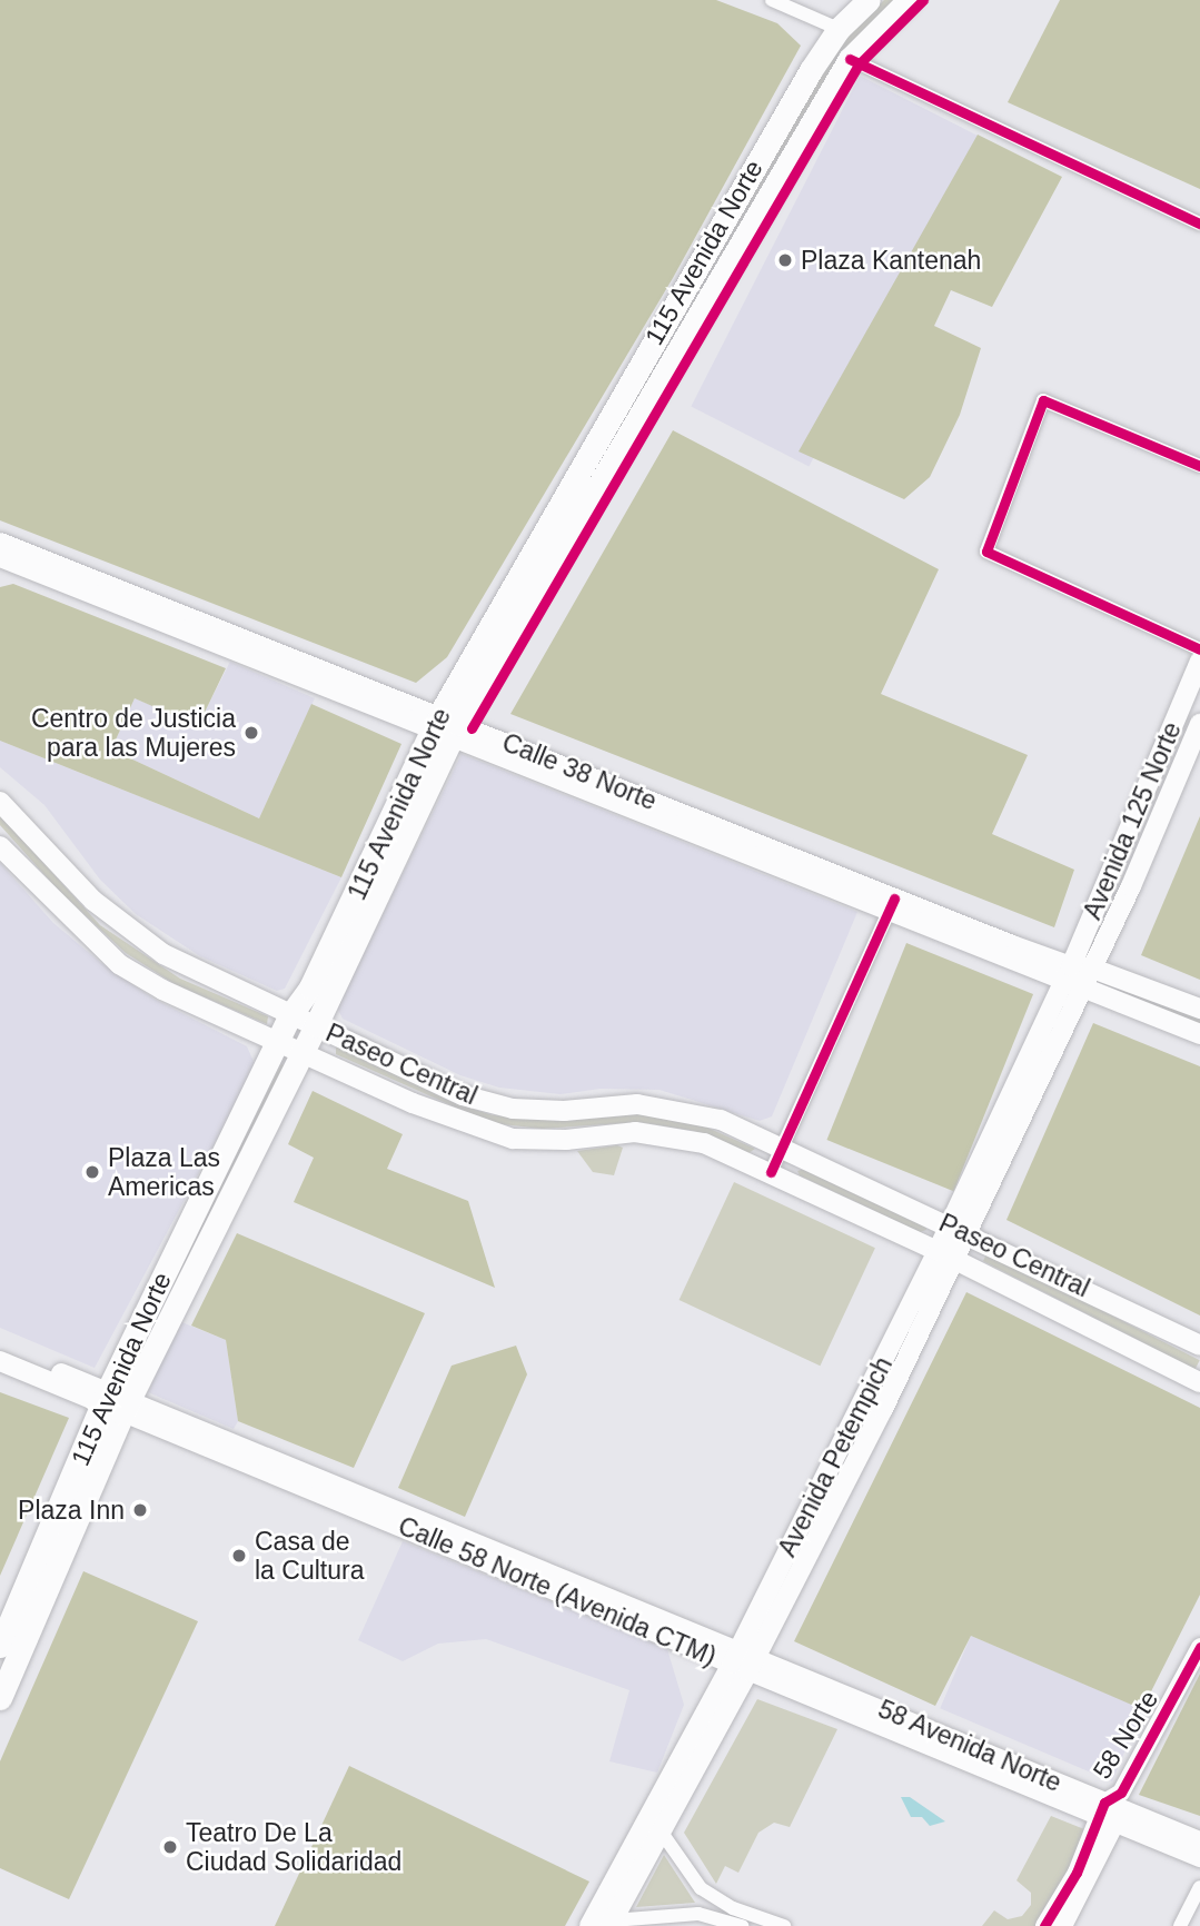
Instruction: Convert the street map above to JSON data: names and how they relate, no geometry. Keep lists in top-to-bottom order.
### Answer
{
  "streets": {
    "main road": [
      "115 Avenida Norte",
      "Calle 38 Norte",
      "Avenida 125 Norte",
      "Paseo Central",
      "Avenida Petempich",
      "Calle 58 Norte (Avenida CTM)",
      "58 Avenida Norte"
    ],
    "street": ["58 Norte"]
  },
  "crossings": [
    ["115 Avenida Norte", "Calle 38 Norte"],
    ["115 Avenida Norte", "Paseo Central"],
    ["115 Avenida Norte", "Calle 58 Norte (Avenida CTM)"],
    ["Calle 38 Norte", "Avenida 125 Norte"],
    ["Calle 38 Norte", "Avenida Petempich"],
    ["Avenida 125 Norte", "Avenida Petempich"],
    ["Paseo Central", "Avenida Petempich"],
    ["Avenida Petempich", "Calle 58 Norte (Avenida CTM)"],
    ["Avenida Petempich", "58 Avenida Norte"],
    ["Calle 58 Norte (Avenida CTM)", "58 Avenida Norte"],
    ["58 Norte", "58 Avenida Norte"]
  ],
  "places": [
    "Plaza Kantenah",
    "Centro de Justicia para las Mujeres",
    "Plaza Las Americas",
    "Plaza Inn",
    "Casa de la Cultura",
    "Teatro De La Ciudad Solidaridad"
  ]
}
